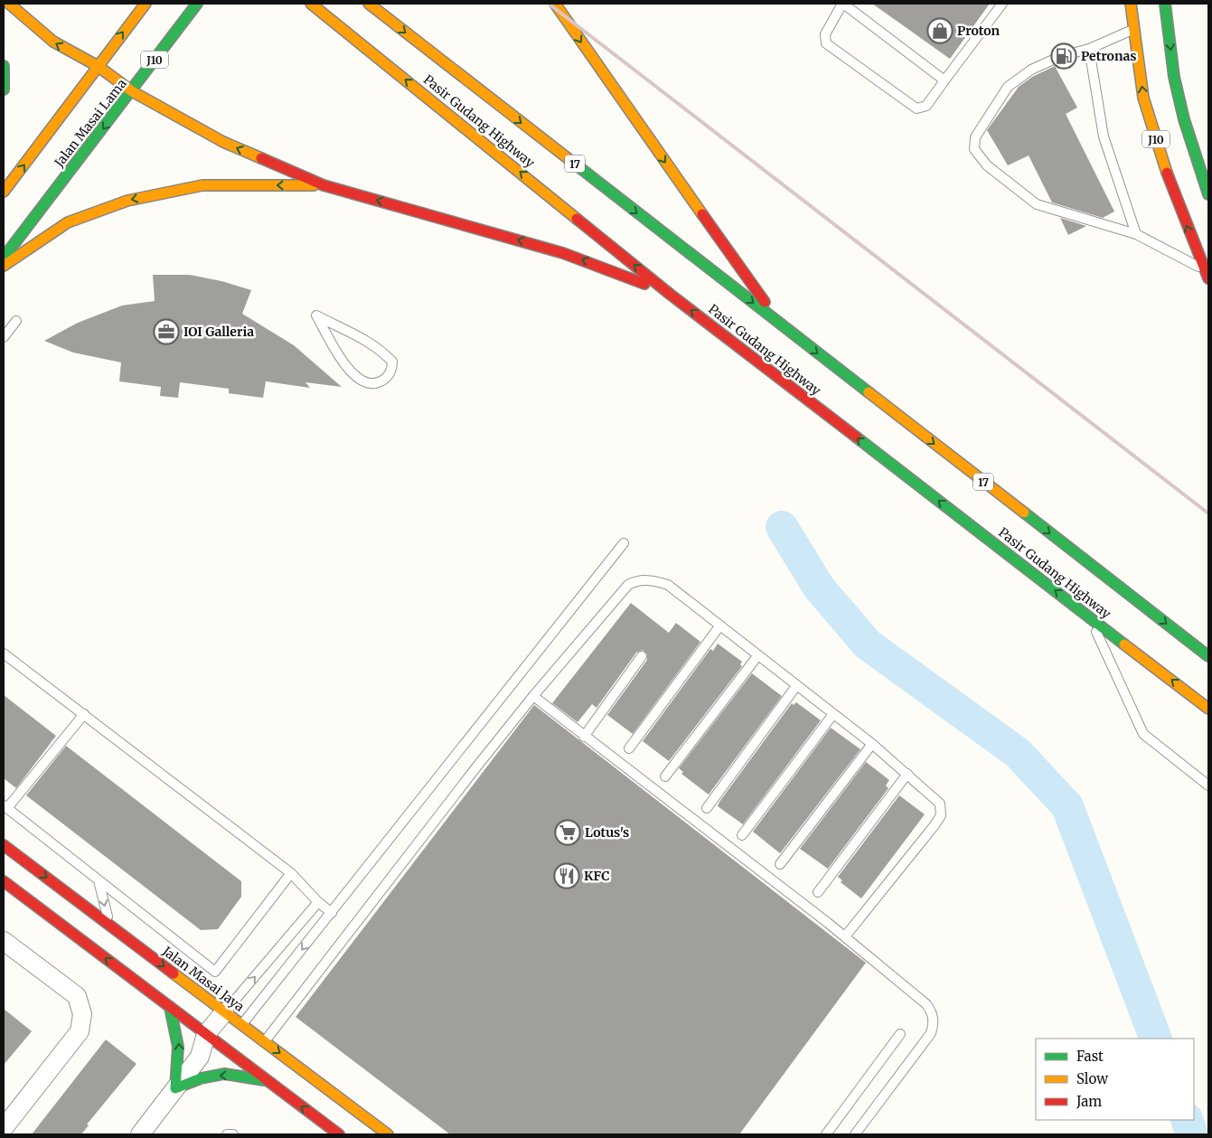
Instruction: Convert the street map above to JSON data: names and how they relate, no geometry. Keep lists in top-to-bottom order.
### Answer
{
  "streets": {
    "main road": [
      "J10",
      "Pasir Gudang Highway",
      "Jalan Masai Lama",
      "17",
      "Jalan Masai Jaya"
    ]
  },
  "places": {
    "shop": ["Proton"],
    "fuel station": ["Petronas"],
    "office": ["IOI Galleria"],
    "supermarket": ["Lotus's"],
    "restaurant": ["KFC"]
  },
  "legend": ["Fast", "Slow", "Jam"]
}
